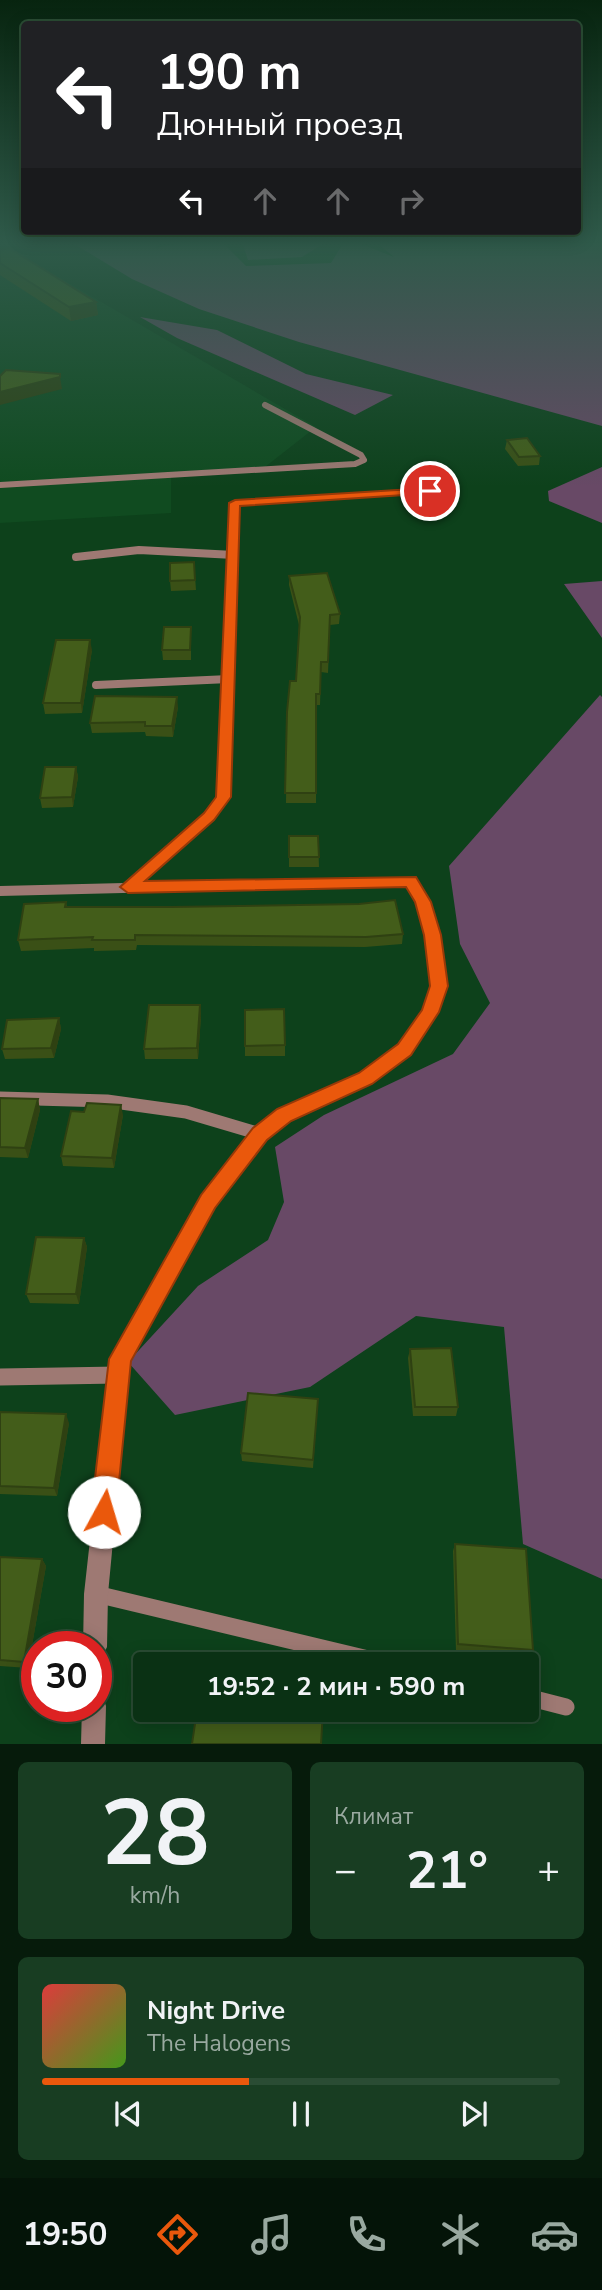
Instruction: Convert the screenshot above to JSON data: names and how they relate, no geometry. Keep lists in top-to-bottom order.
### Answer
{
  "page": {
    "turn": ["190 m", "Дюнный проезд"],
    "limit": "30",
    "trip": "19:52 · 2 мин · 590 m",
    "tile": [
      ["28", "km/h"],
      "Климат"
    ],
    "heat": ["−", "21°", "+"],
    "song": ["Night Drive", "The Halogens"],
    "tabs": "19:50"
  }
}
